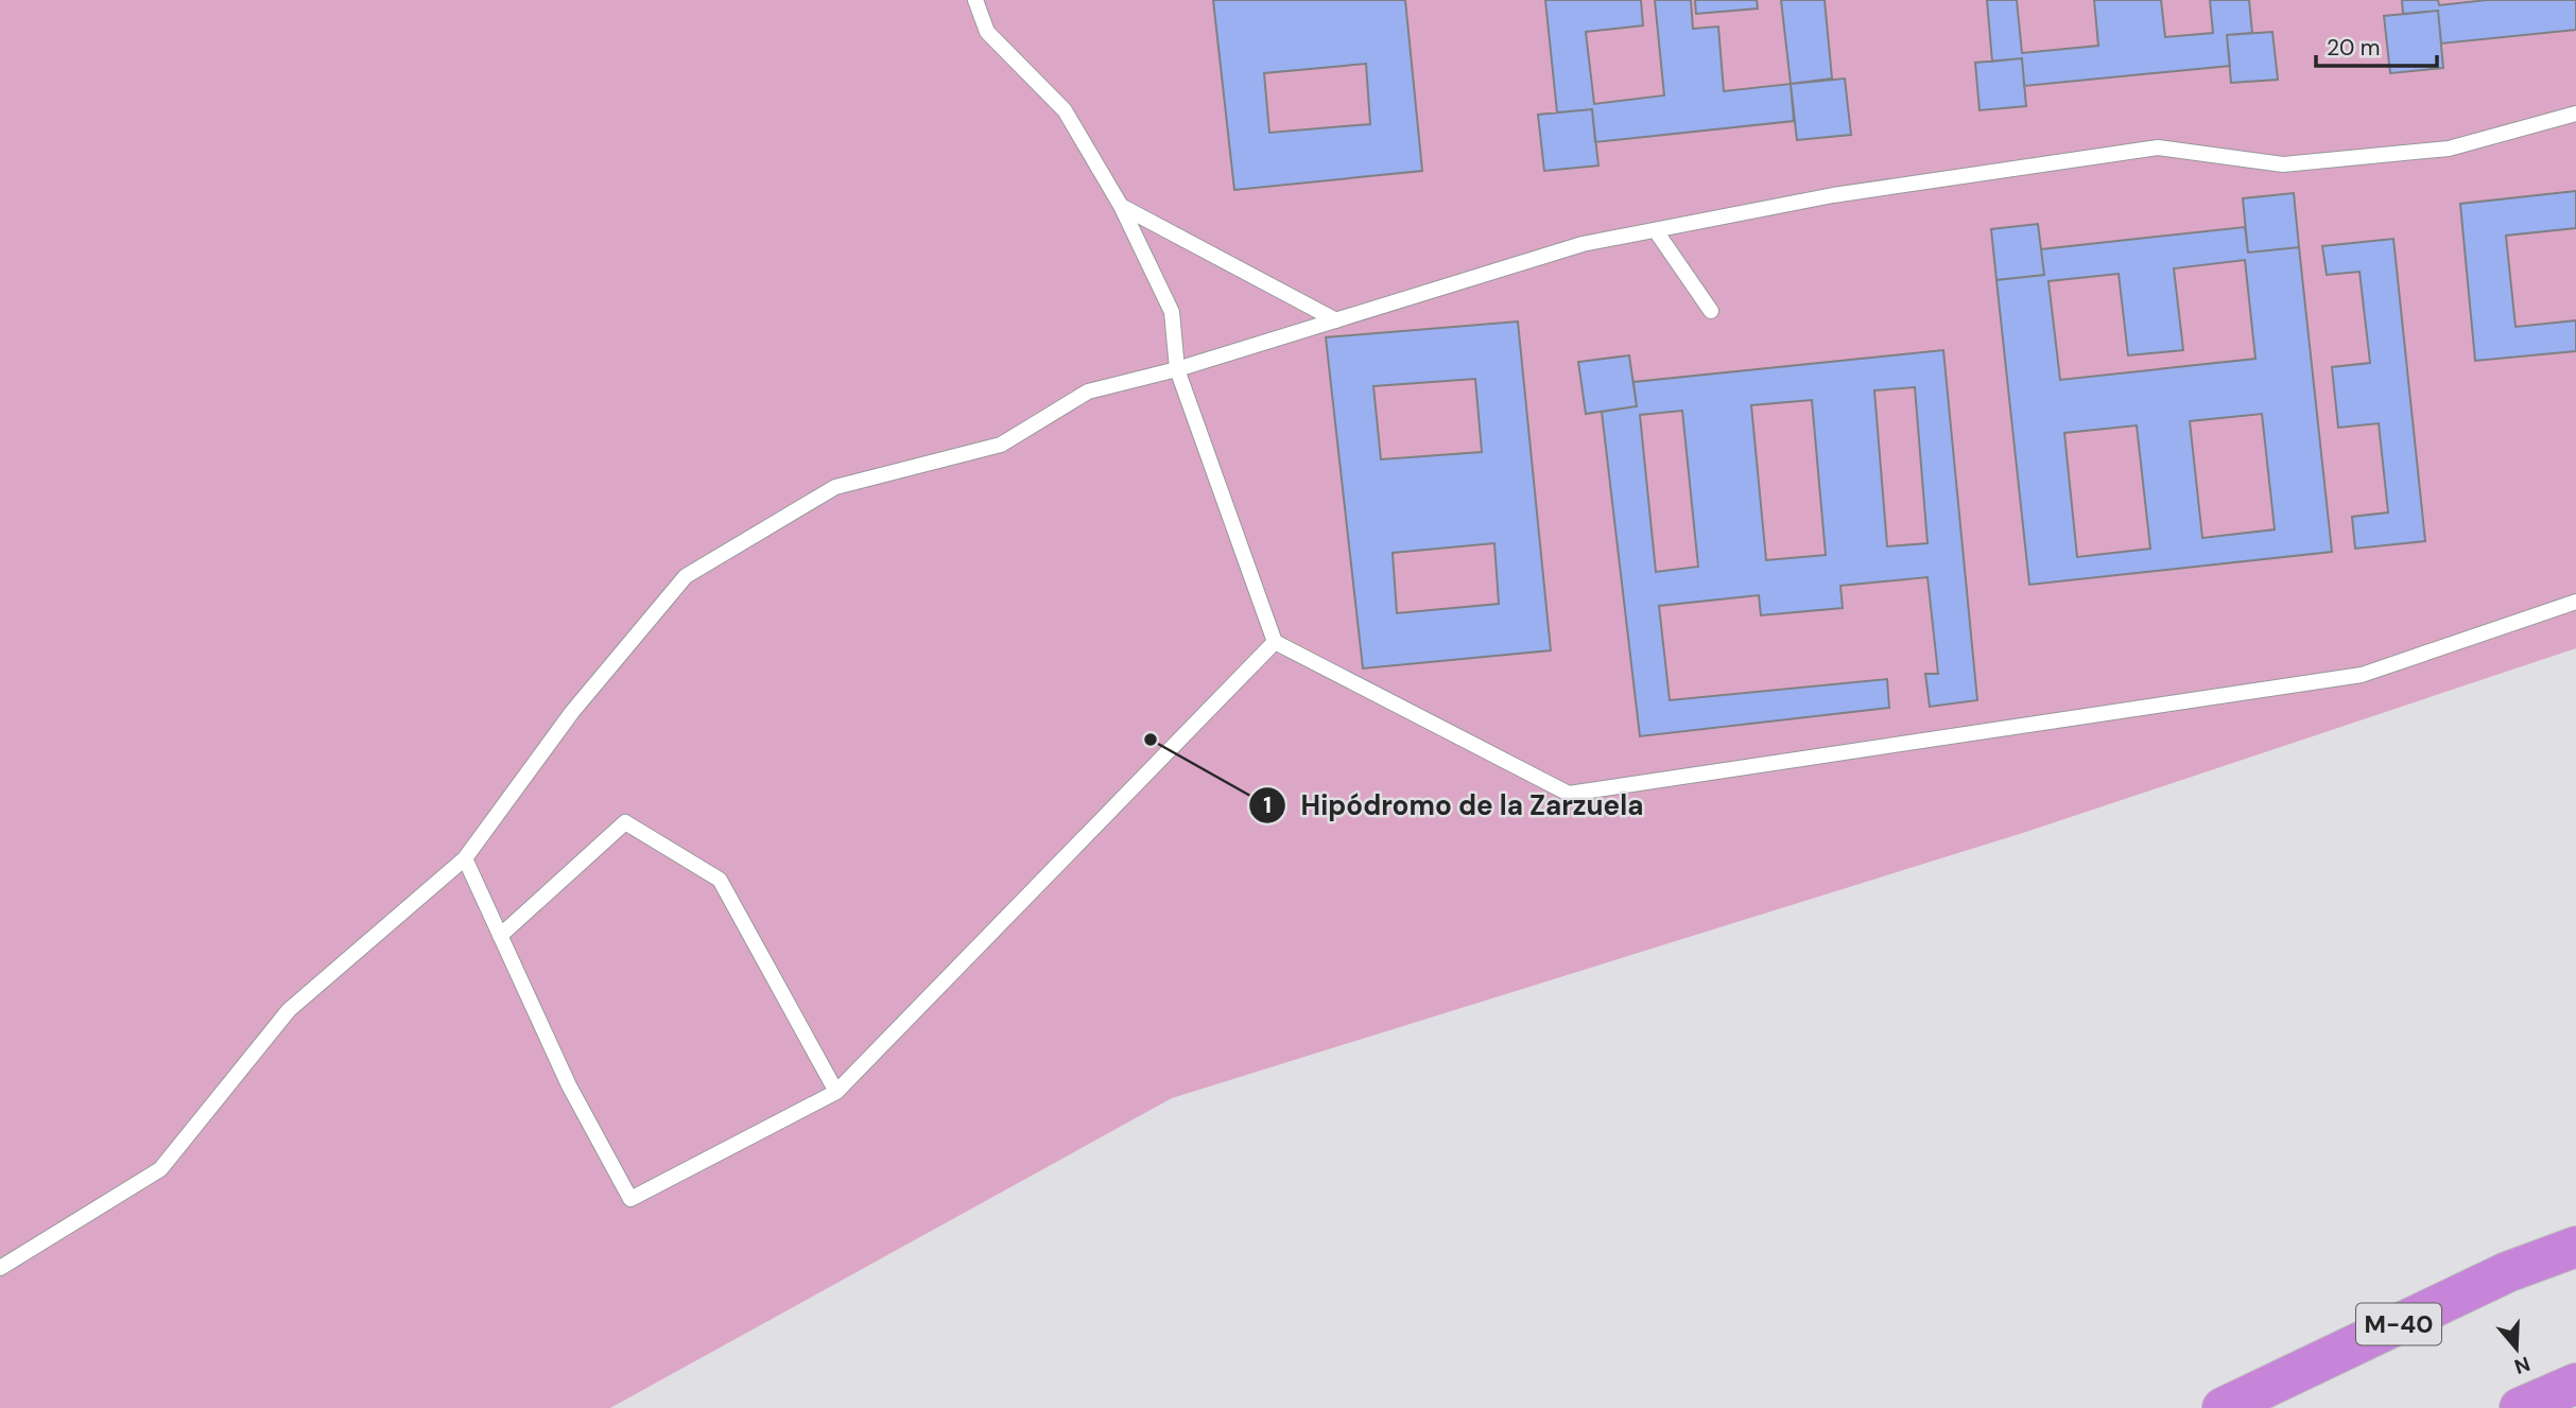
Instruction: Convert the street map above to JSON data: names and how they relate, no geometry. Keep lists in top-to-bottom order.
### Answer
{
  "streets": {
    "highway": ["M-40"]
  },
  "places": ["Hipódromo de la Zarzuela"],
  "scale_bar": "20 m",
  "north": "bottom"
}
